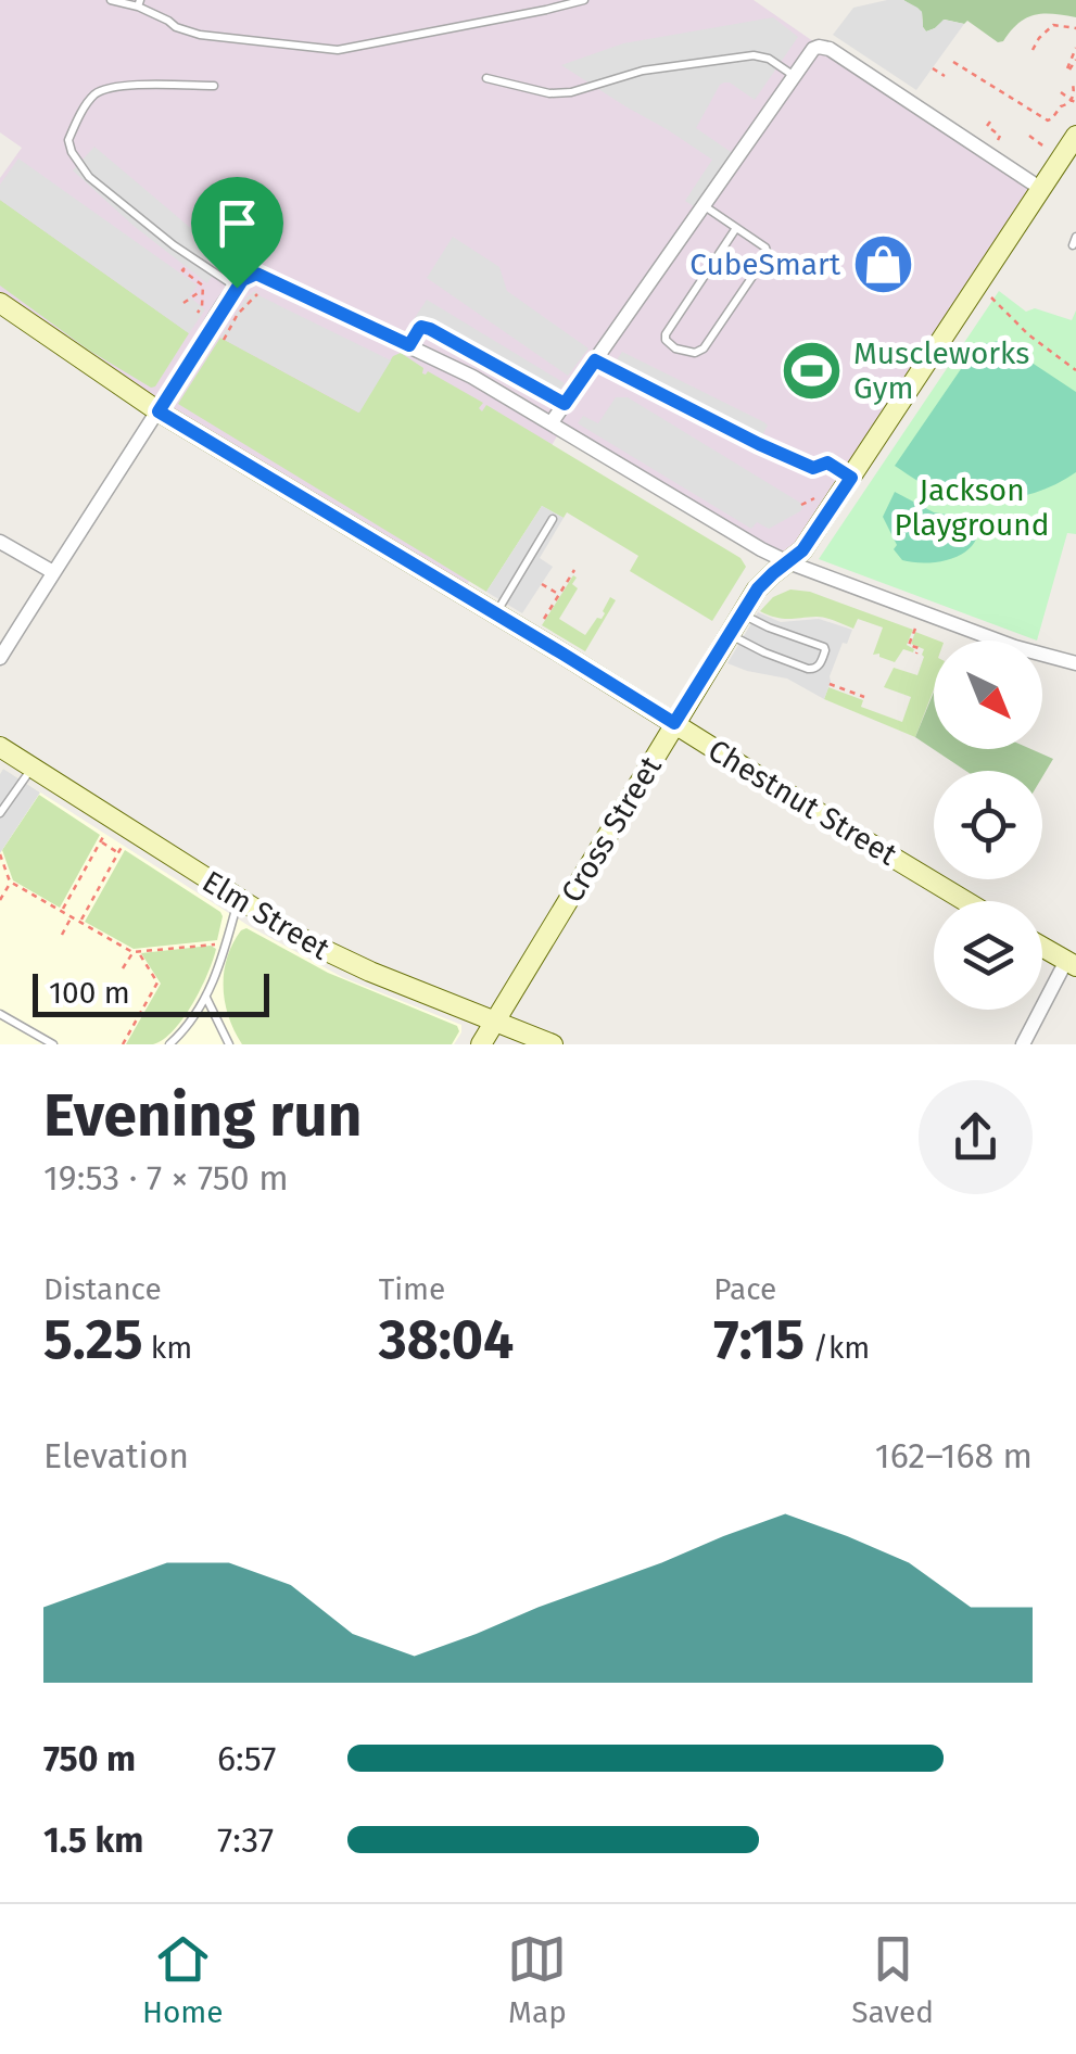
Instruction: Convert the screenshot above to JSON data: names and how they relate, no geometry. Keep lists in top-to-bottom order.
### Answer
{
  "streets": {
    "street": ["Chestnut Street", "Cross Street", "Elm Street"]
  },
  "crossings": [
    ["Chestnut Street", "Cross Street"],
    ["Cross Street", "Elm Street"]
  ],
  "parks": ["Jackson Playground"],
  "places": {
    "shop": ["CubeSmart"],
    "sports": ["Muscleworks Gym"]
  },
  "scale_bar": "100 m",
  "north": "bottom right",
  "page": {
    "scale": "100 m",
    "heading": ["Evening run", "19:53 · 7 × 750 m"],
    "stats": [
      ["Distance", "5.25 km"],
      ["Time", "38:04"],
      ["Pace", "7:15 /km"]
    ],
    "chart": ["Elevation", "162–168 m"],
    "list": [
      {
        "name": "750 m",
        "note": "6:57"
      },
      {
        "name": "1.5 km",
        "note": "7:37"
      }
    ],
    "tabs": ["Home", "Map", "Saved"]
  }
}
